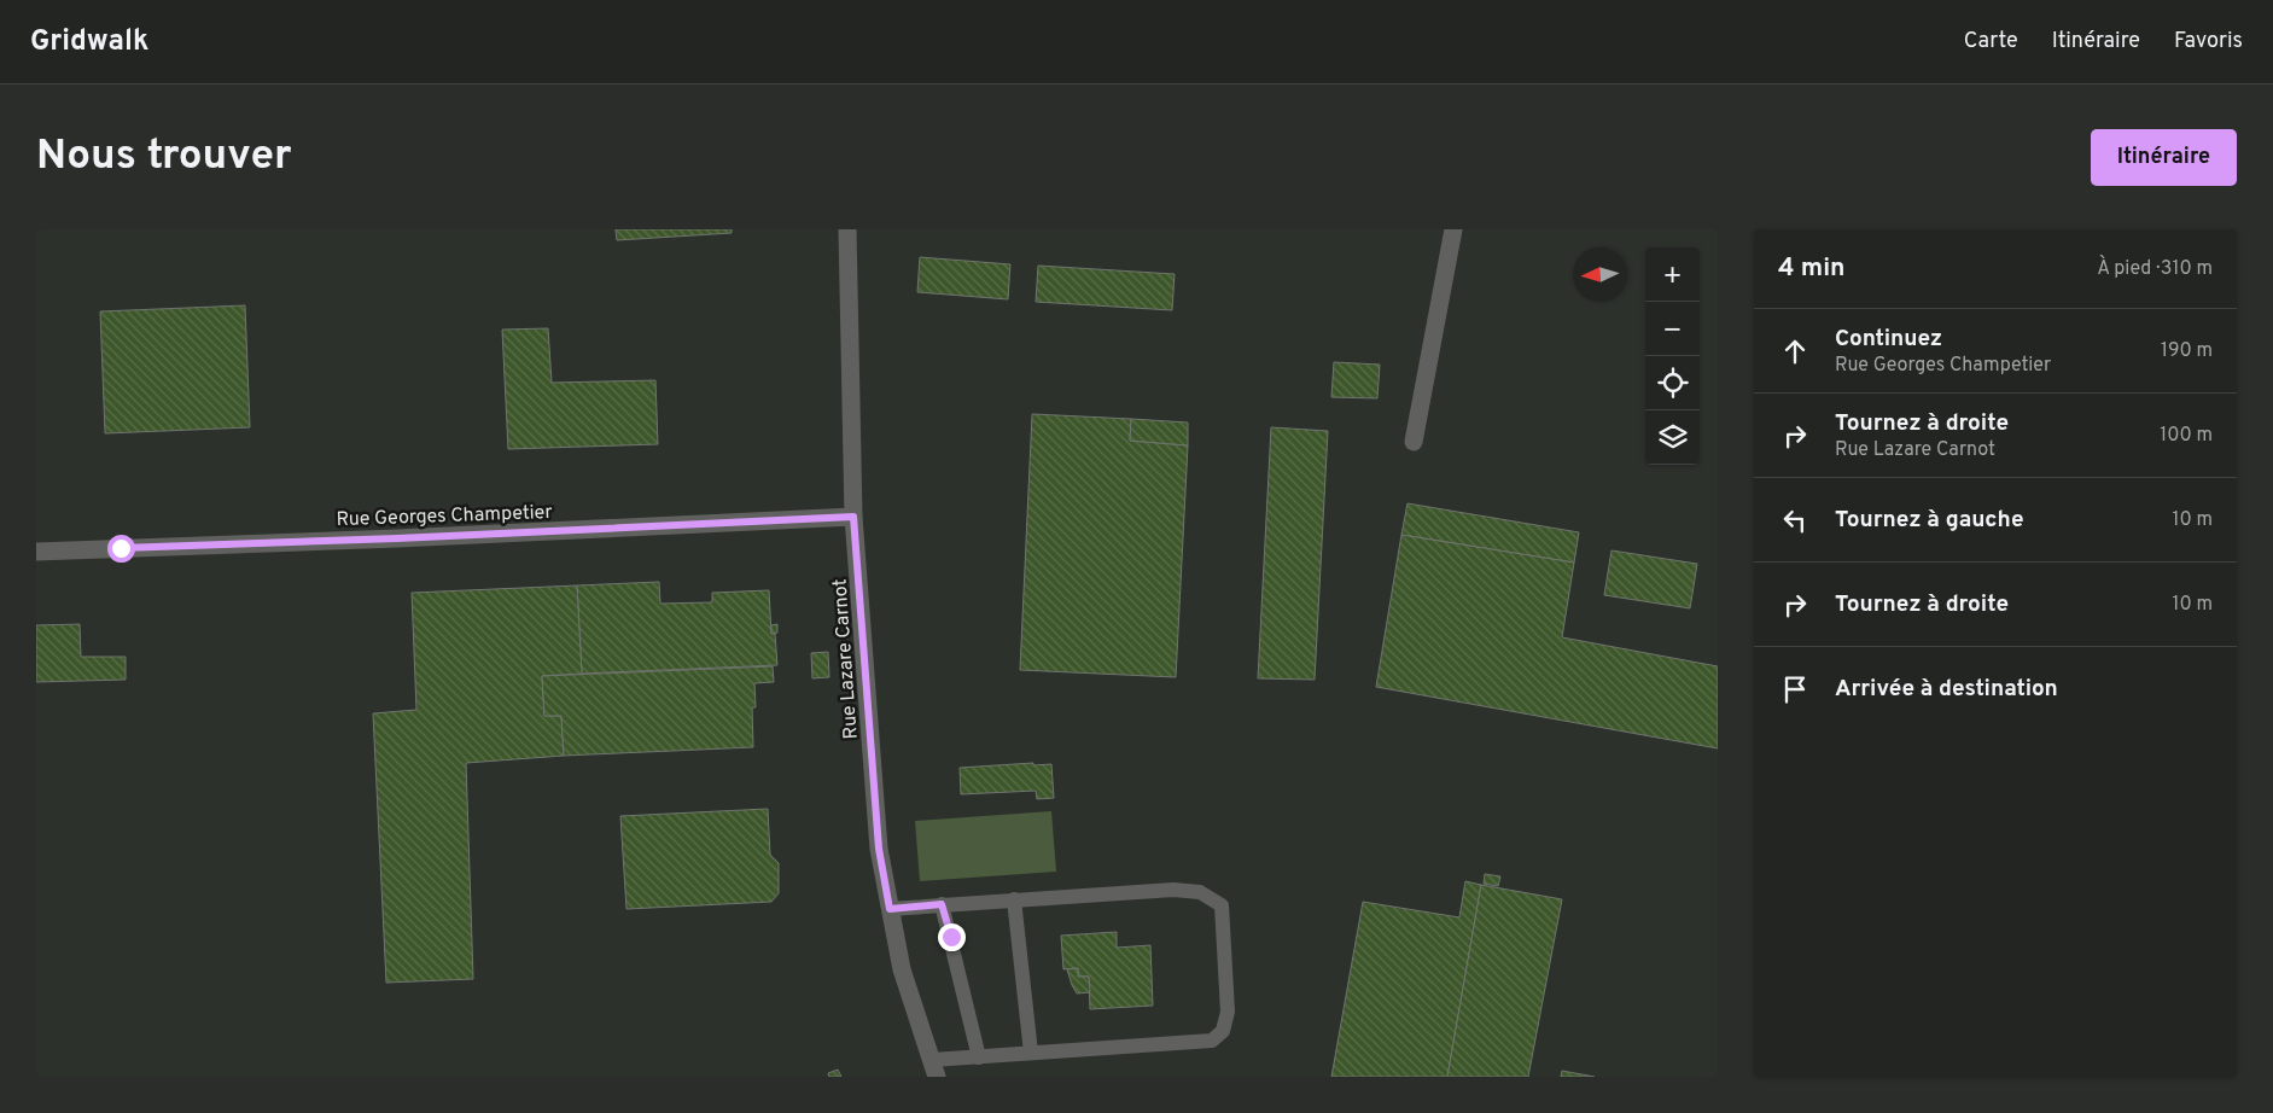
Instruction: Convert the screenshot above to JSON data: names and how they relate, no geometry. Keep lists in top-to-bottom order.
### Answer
{
  "streets": {
    "street": ["Rue Georges Champetier", "Rue Lazare Carnot"]
  },
  "crossings": [
    ["Rue Georges Champetier", "Rue Lazare Carnot"]
  ],
  "north": "left",
  "page": {
    "header": "Gridwalk",
    "nav": ["Carte", "Itinéraire", "Favoris"],
    "buttons": "Itinéraire",
    "title": "Nous trouver",
    "heading": ["4 min", "À pied · 310 m"],
    "map_buttons": ["+", "−"],
    "list": [
      ["Continuez", "Rue Georges Champetier", "190 m"],
      ["Tournez à droite", "Rue Lazare Carnot", "100 m"],
      ["Tournez à gauche", "10 m"],
      ["Tournez à droite", "10 m"],
      "Arrivée à destination"
    ]
  }
}
